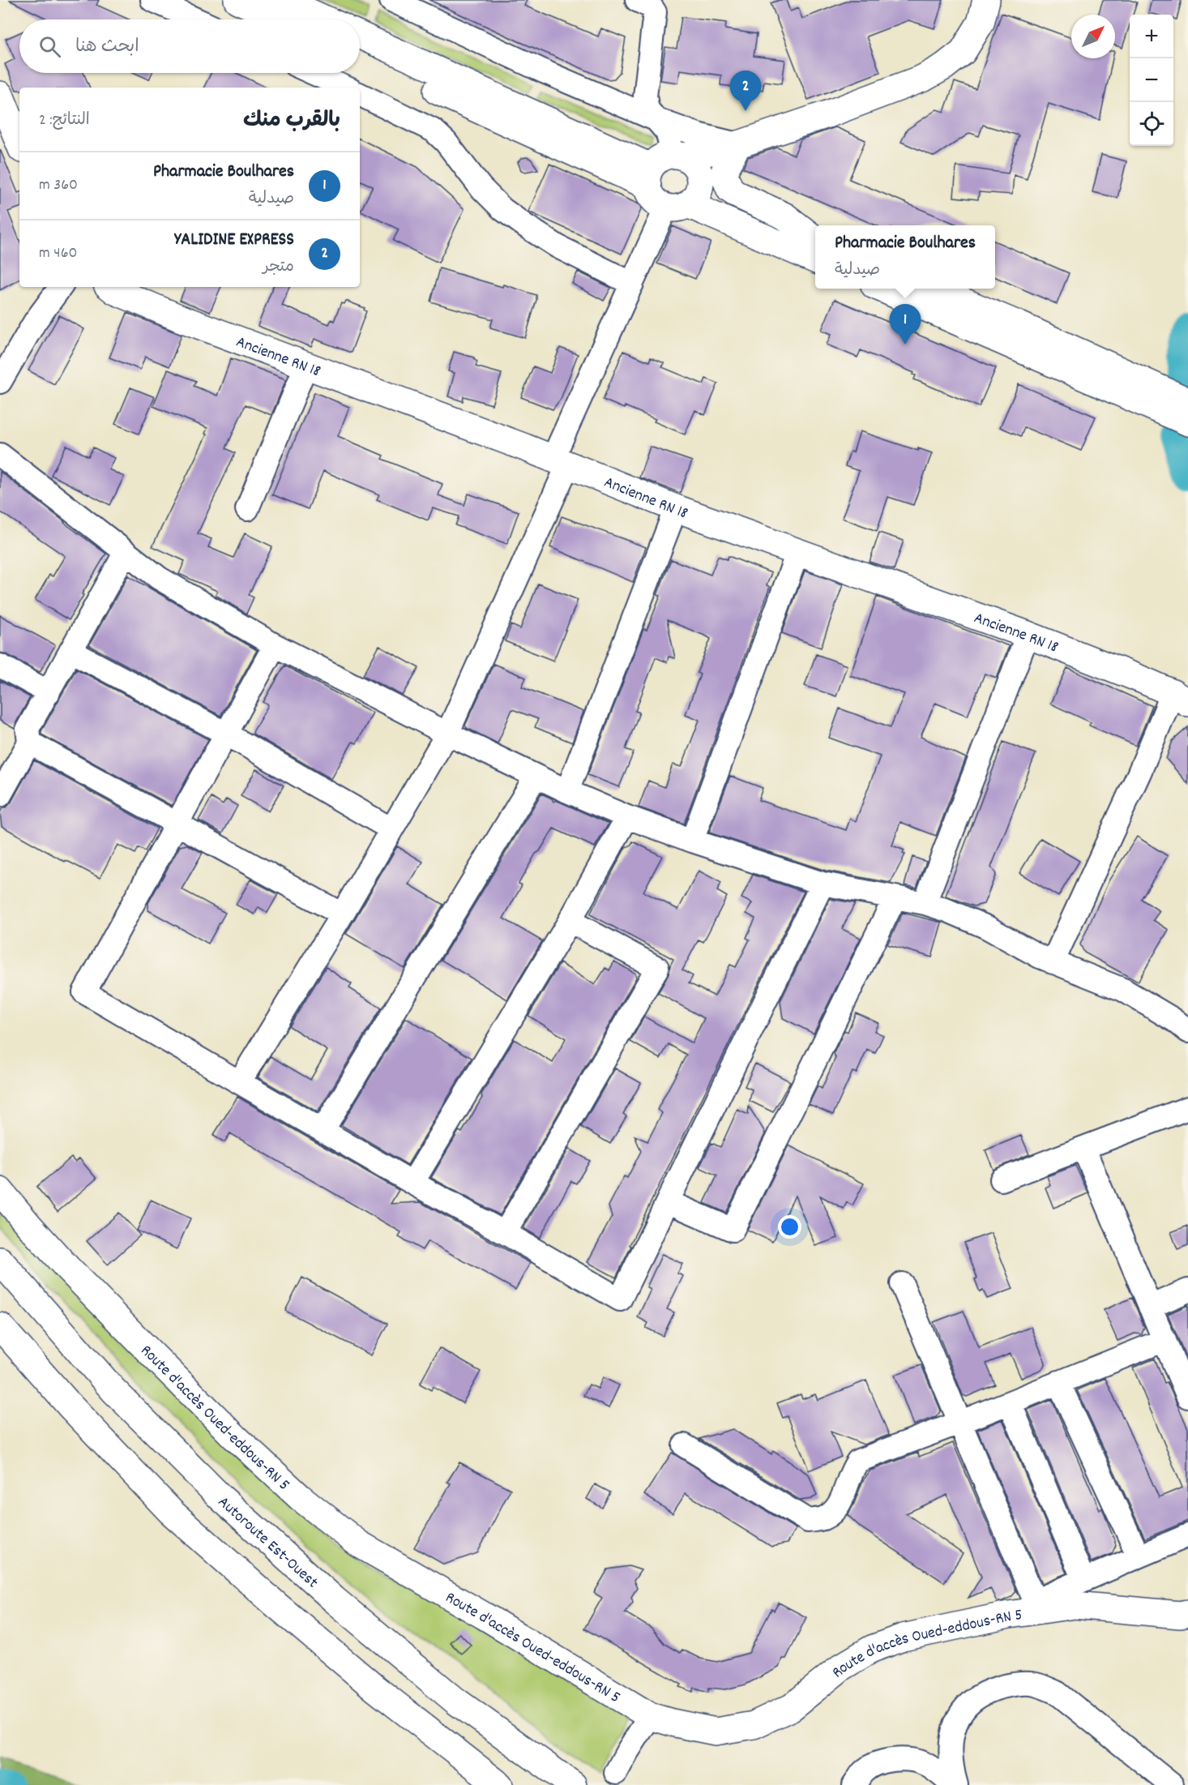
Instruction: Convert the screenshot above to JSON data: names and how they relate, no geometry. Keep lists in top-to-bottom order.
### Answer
{
  "streets": {
    "main road": ["Ancienne RN 18", "Route d'accès Oued-eddous-RN 5", "Autoroute Est-Ouest"]
  },
  "north": "top right",
  "page": {
    "map_buttons": ["+", "−"],
    "search": "ابحث هنا",
    "pins": ["2", "1"],
    "heading": ["بالقرب منك", "النتائج: 2"],
    "list": [
      {
        "mark": "1",
        "name": "Pharmacie Boulhares",
        "note": "صيدلية",
        "value": "360 m"
      },
      {
        "mark": "2",
        "name": "YALIDINE EXPRESS",
        "note": "متجر",
        "value": "460 m"
      }
    ],
    "popup": ["Pharmacie Boulhares", "صيدلية"]
  }
}
